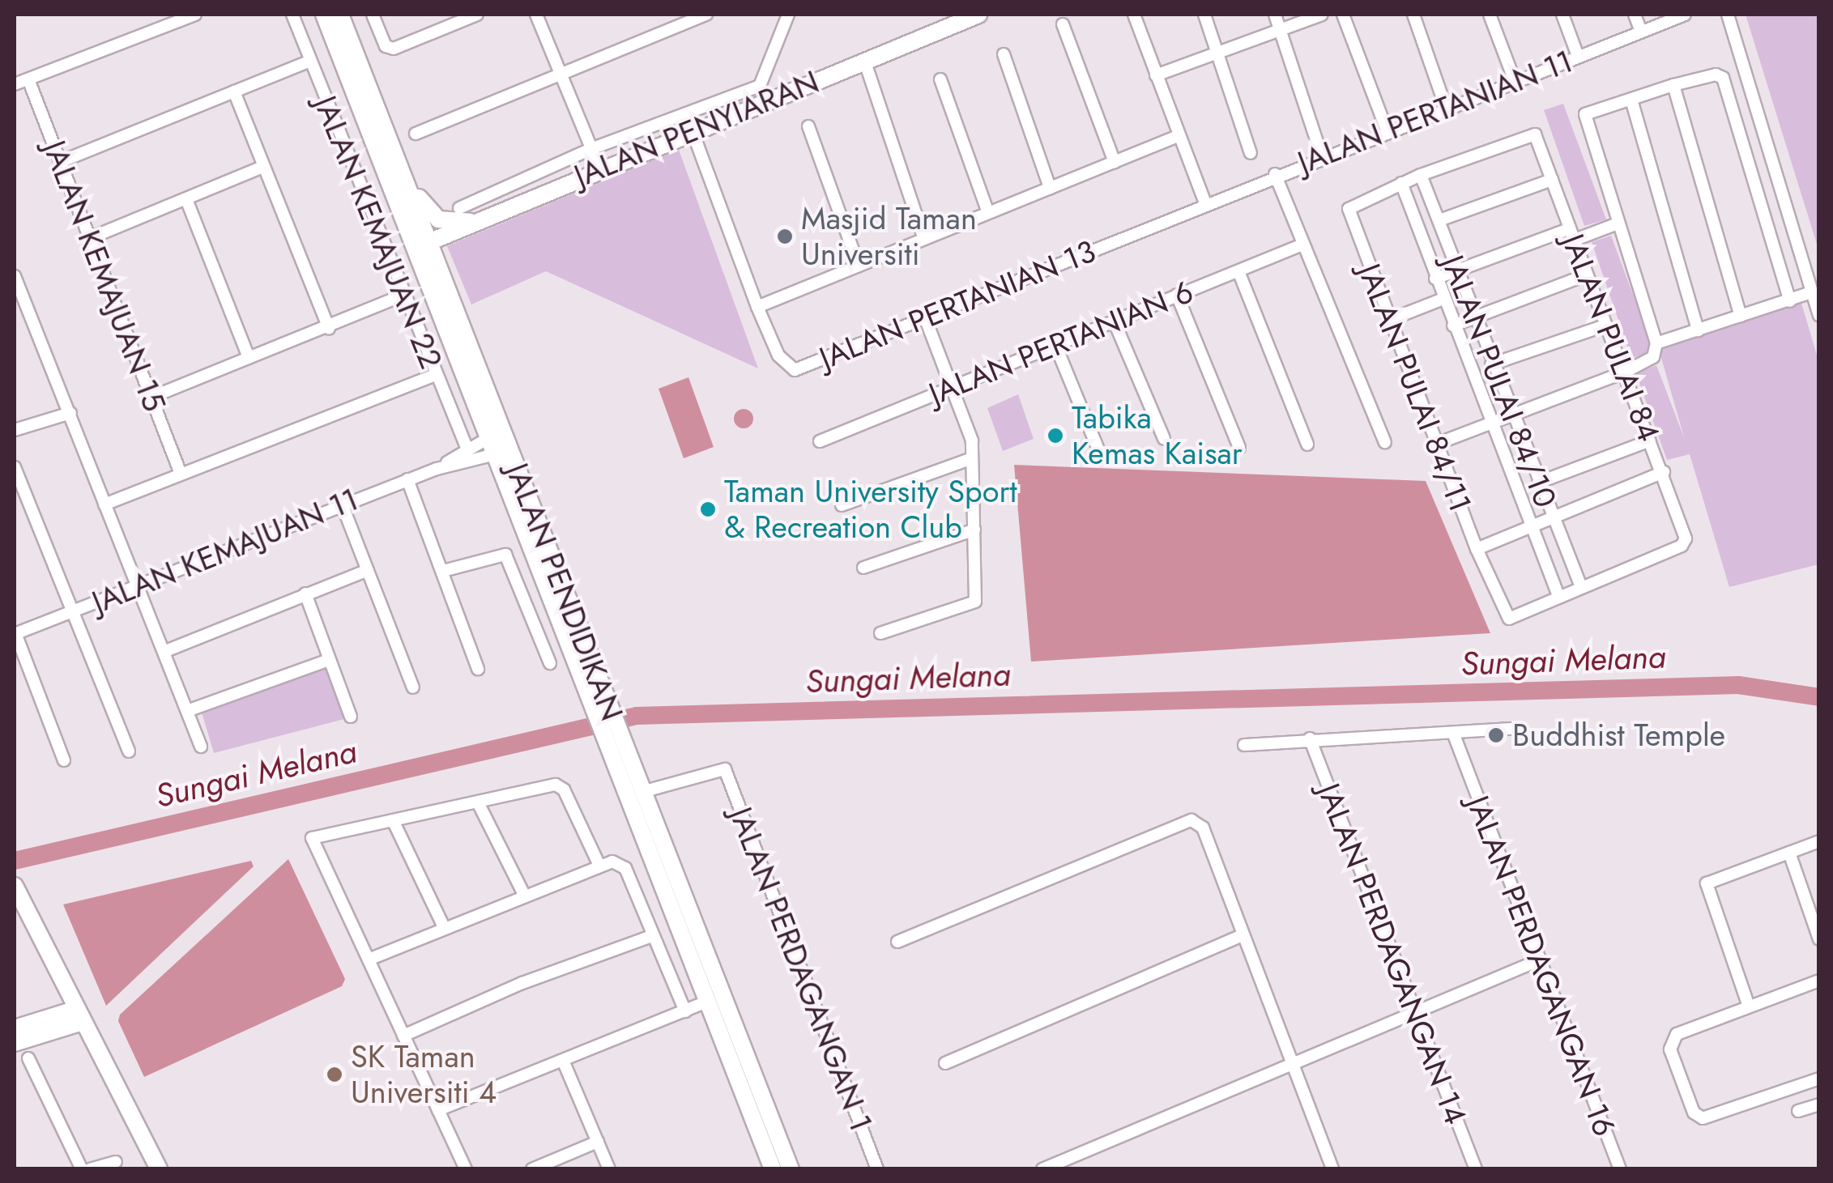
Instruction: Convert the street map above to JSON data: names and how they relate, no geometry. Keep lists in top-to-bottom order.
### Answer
{
  "streets": {
    "main road": ["JALAN PENYIARAN", "JALAN PENDIDIKAN"],
    "street": [
      "JALAN PERTANIAN 11",
      "JALAN KEMAJUAN 22",
      "JALAN KEMAJUAN 15",
      "JALAN PERTANIAN 13",
      "JALAN PULAI 84",
      "JALAN PERTANIAN 6",
      "JALAN PULAI 84/10",
      "JALAN PULAI 84/11",
      "JALAN KEMAJUAN 11",
      "JALAN PERDAGANGAN 14",
      "JALAN PERDAGANGAN 16",
      "JALAN PERDAGANGAN 1"
    ]
  },
  "crossings": [
    ["JALAN PERTANIAN 11", "JALAN PERTANIAN 13"],
    ["JALAN PERTANIAN 11", "JALAN PERTANIAN 6"],
    ["JALAN PENYIARAN", "JALAN PERTANIAN 13"],
    ["JALAN PENYIARAN", "JALAN PENDIDIKAN"],
    ["JALAN KEMAJUAN 22", "JALAN KEMAJUAN 11"],
    ["JALAN PULAI 84", "JALAN PULAI 84/10"],
    ["JALAN PULAI 84", "JALAN PULAI 84/11"],
    ["JALAN PULAI 84/10", "JALAN PULAI 84/11"],
    ["JALAN KEMAJUAN 11", "JALAN PENDIDIKAN"],
    ["JALAN PENDIDIKAN", "JALAN PERDAGANGAN 1"],
    ["JALAN PERDAGANGAN 14", "JALAN PERDAGANGAN 16"]
  ],
  "water": ["Sungai Melana"],
  "places": [
    "Masjid Taman Universiti",
    "Tabika Kemas Kaisar",
    "Taman University Sport & Recreation Club",
    "Buddhist Temple",
    "SK Taman Universiti 4"
  ]
}
